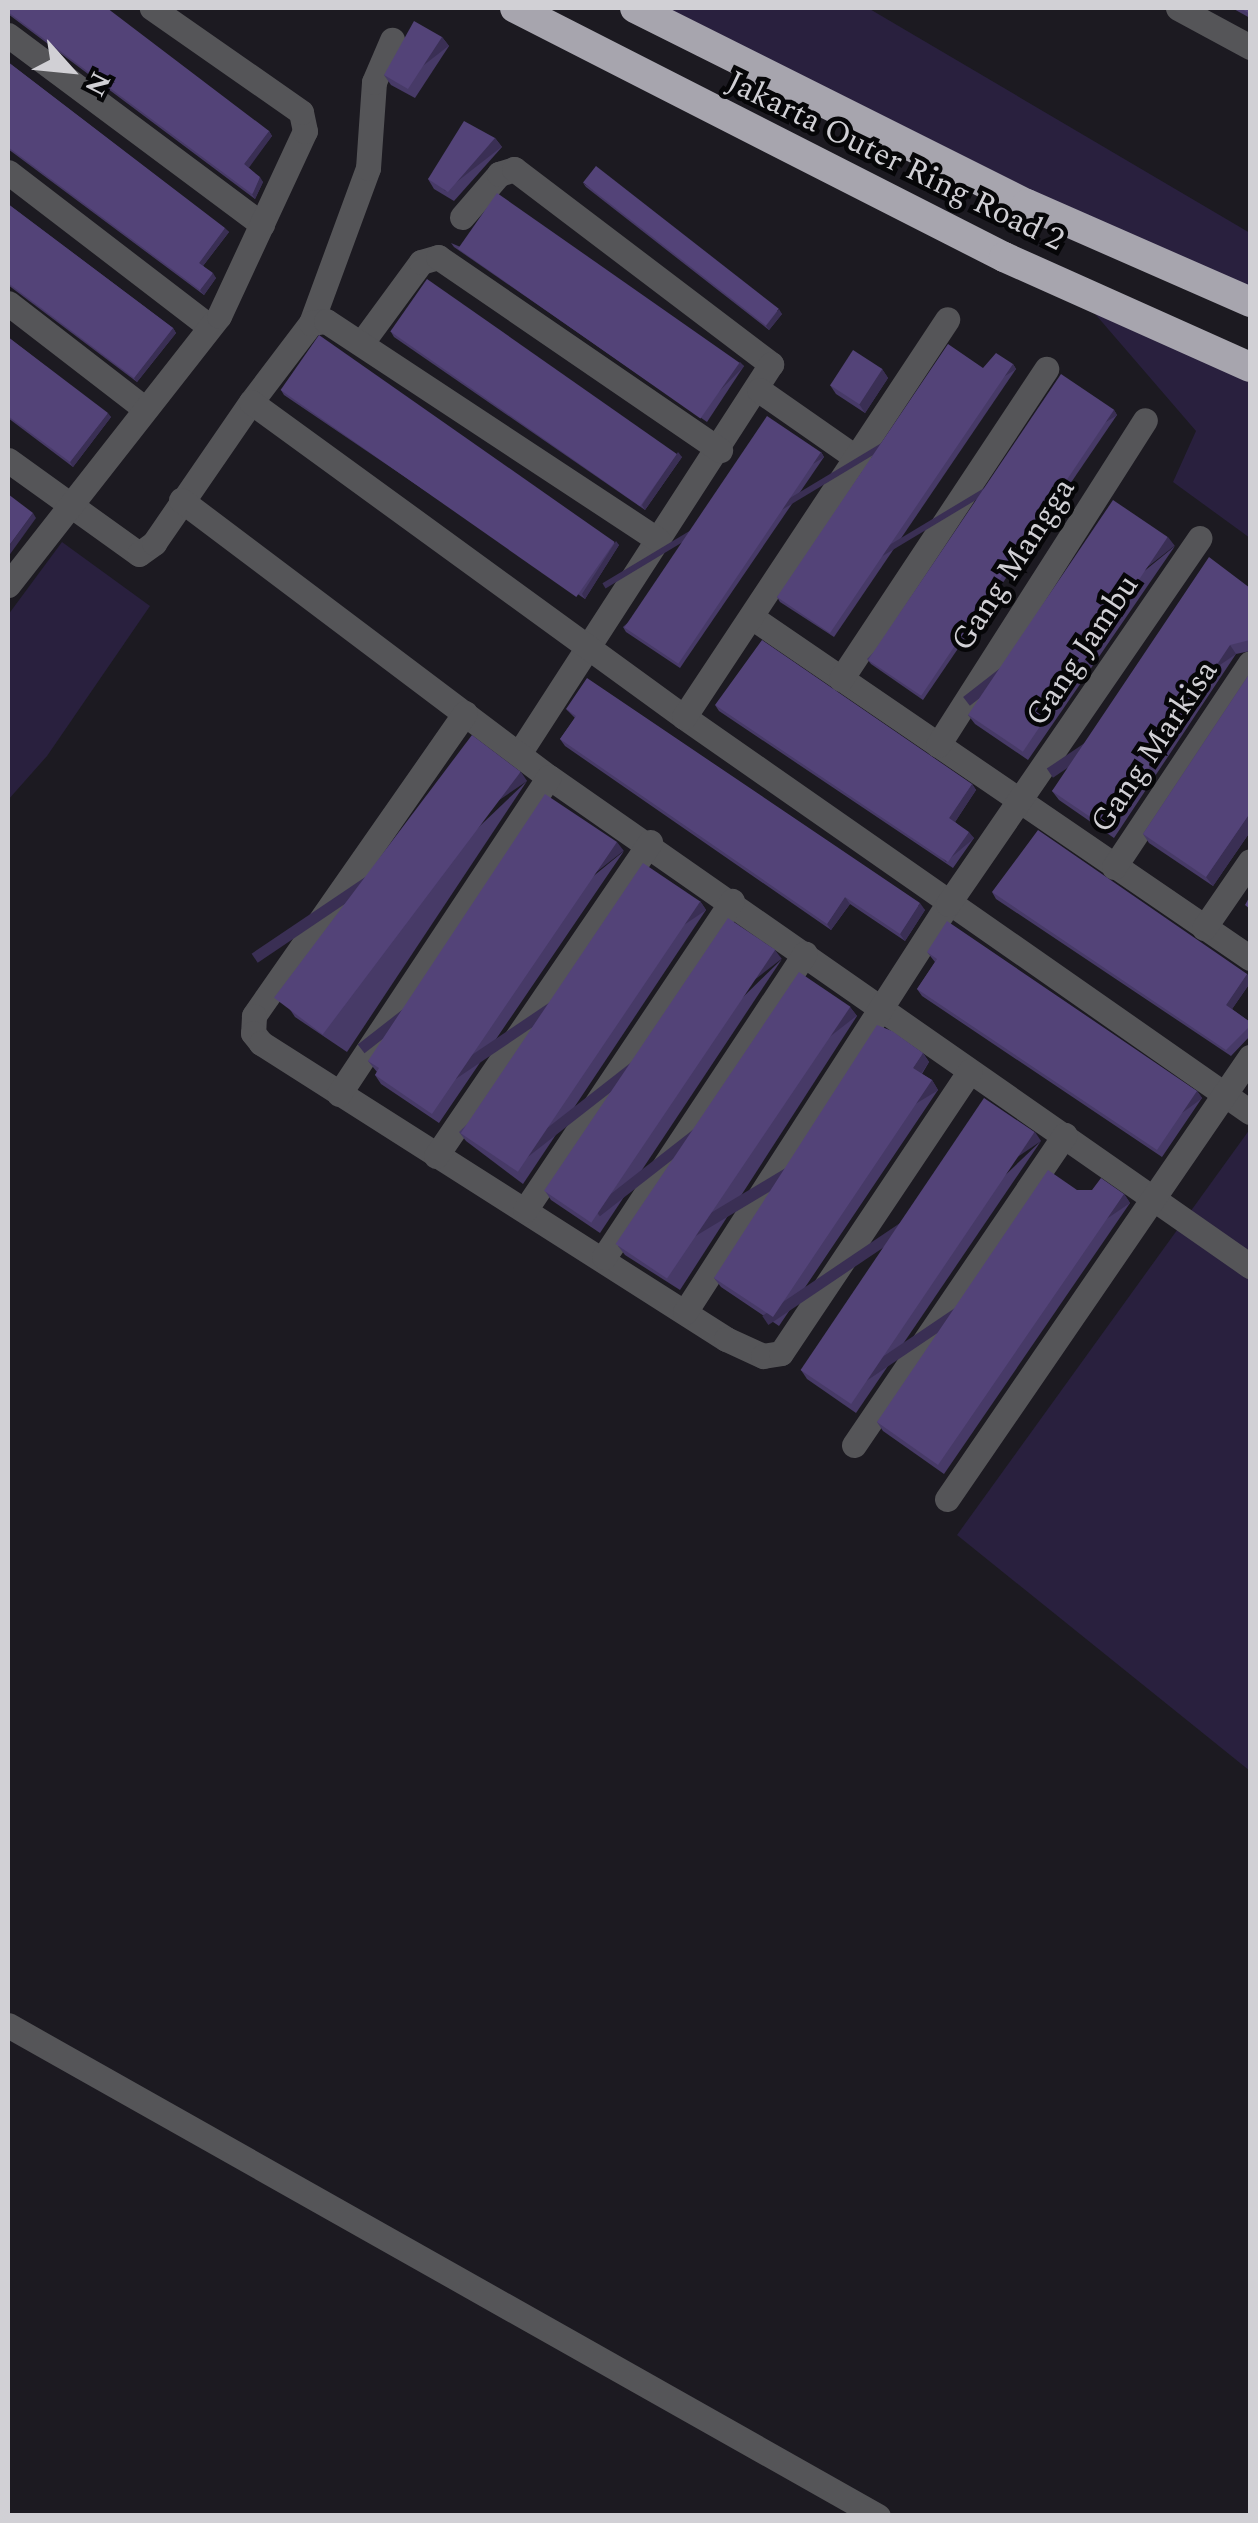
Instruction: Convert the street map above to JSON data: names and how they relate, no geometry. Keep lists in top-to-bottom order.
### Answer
{
  "streets": {
    "highway": ["Jakarta Outer Ring Road 2"],
    "street": ["Gang Mangga", "Gang Jambu", "Gang Markisa"]
  },
  "north": "bottom right"
}
